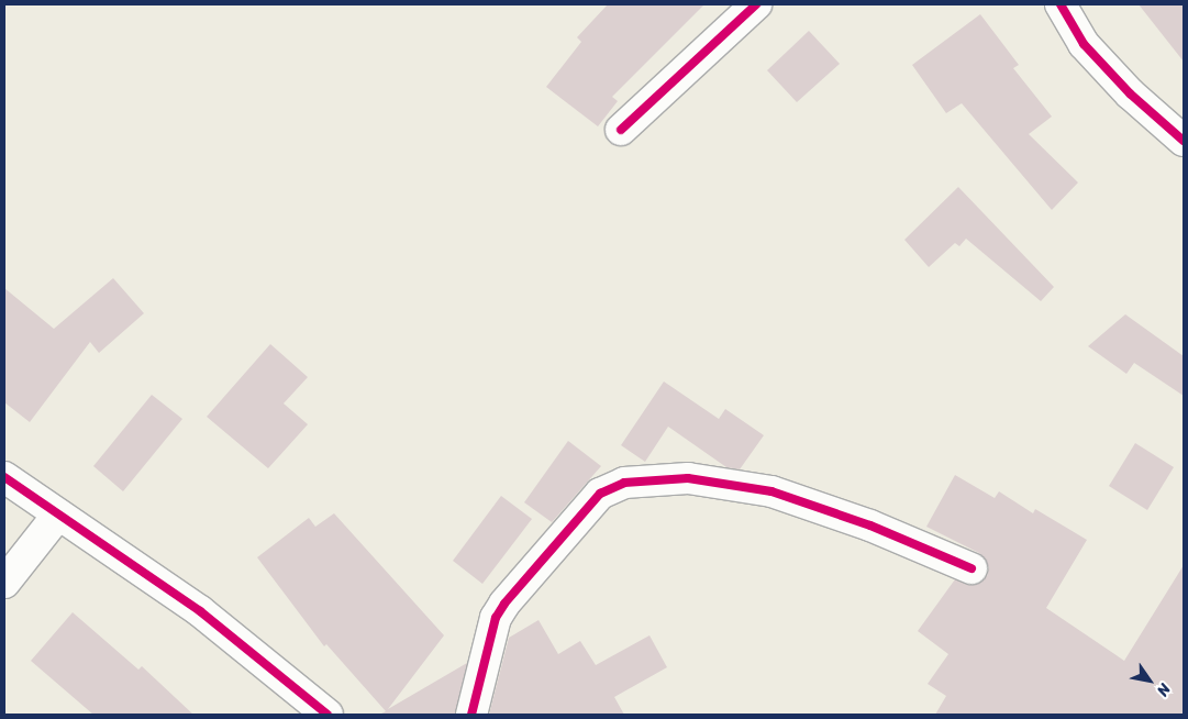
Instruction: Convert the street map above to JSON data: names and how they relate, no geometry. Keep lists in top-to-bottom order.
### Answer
{
  "north": "bottom right"
}
